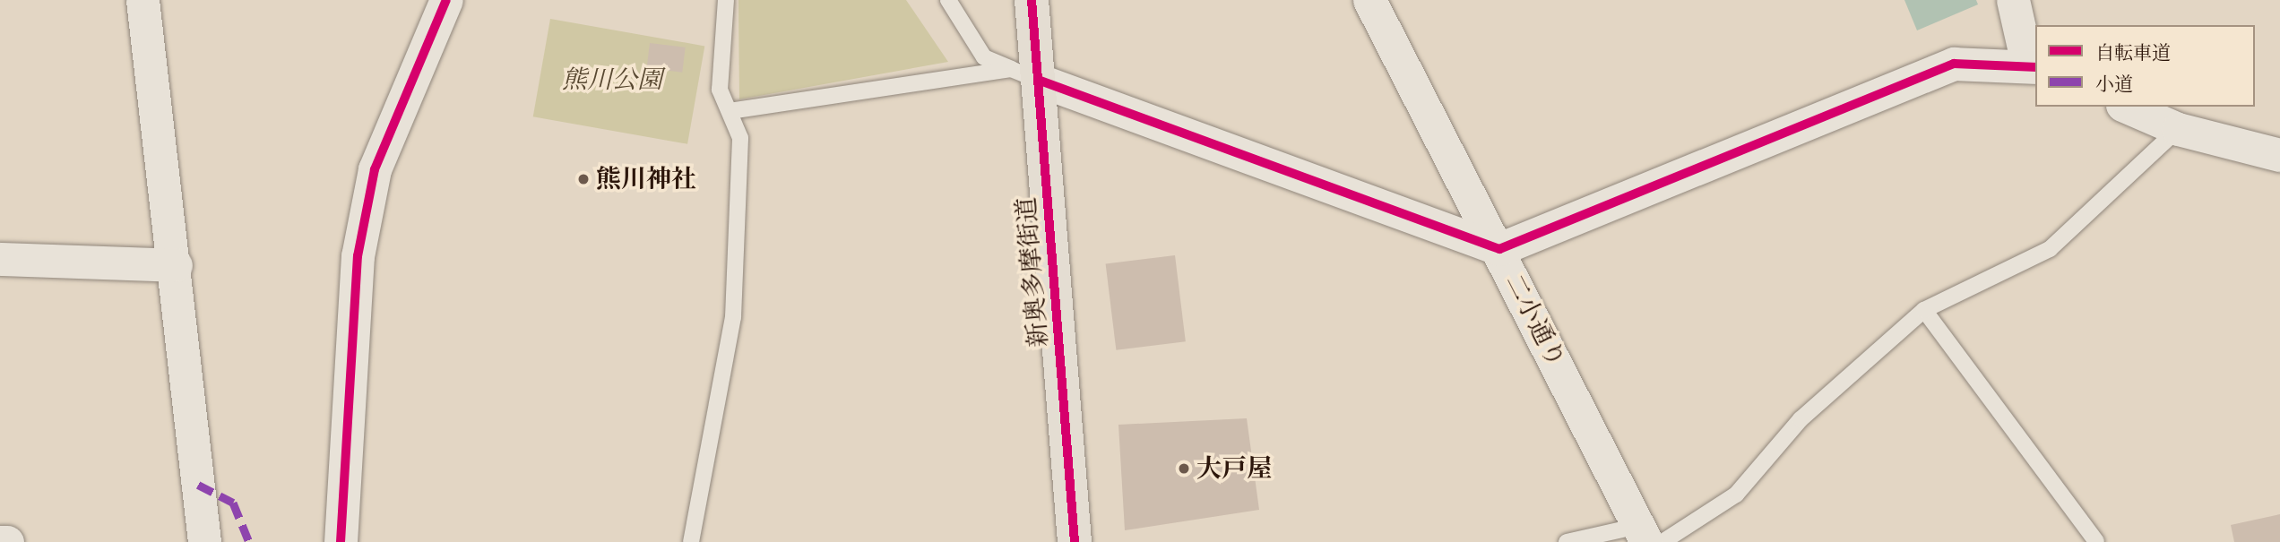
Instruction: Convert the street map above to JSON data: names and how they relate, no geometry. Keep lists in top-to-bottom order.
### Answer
{
  "streets": {
    "main road": ["新奥多摩街道"],
    "street": ["二小通り"]
  },
  "parks": ["熊川公園"],
  "places": ["熊川神社", "大戸屋"],
  "legend": ["自転車道", "小道"]
}
